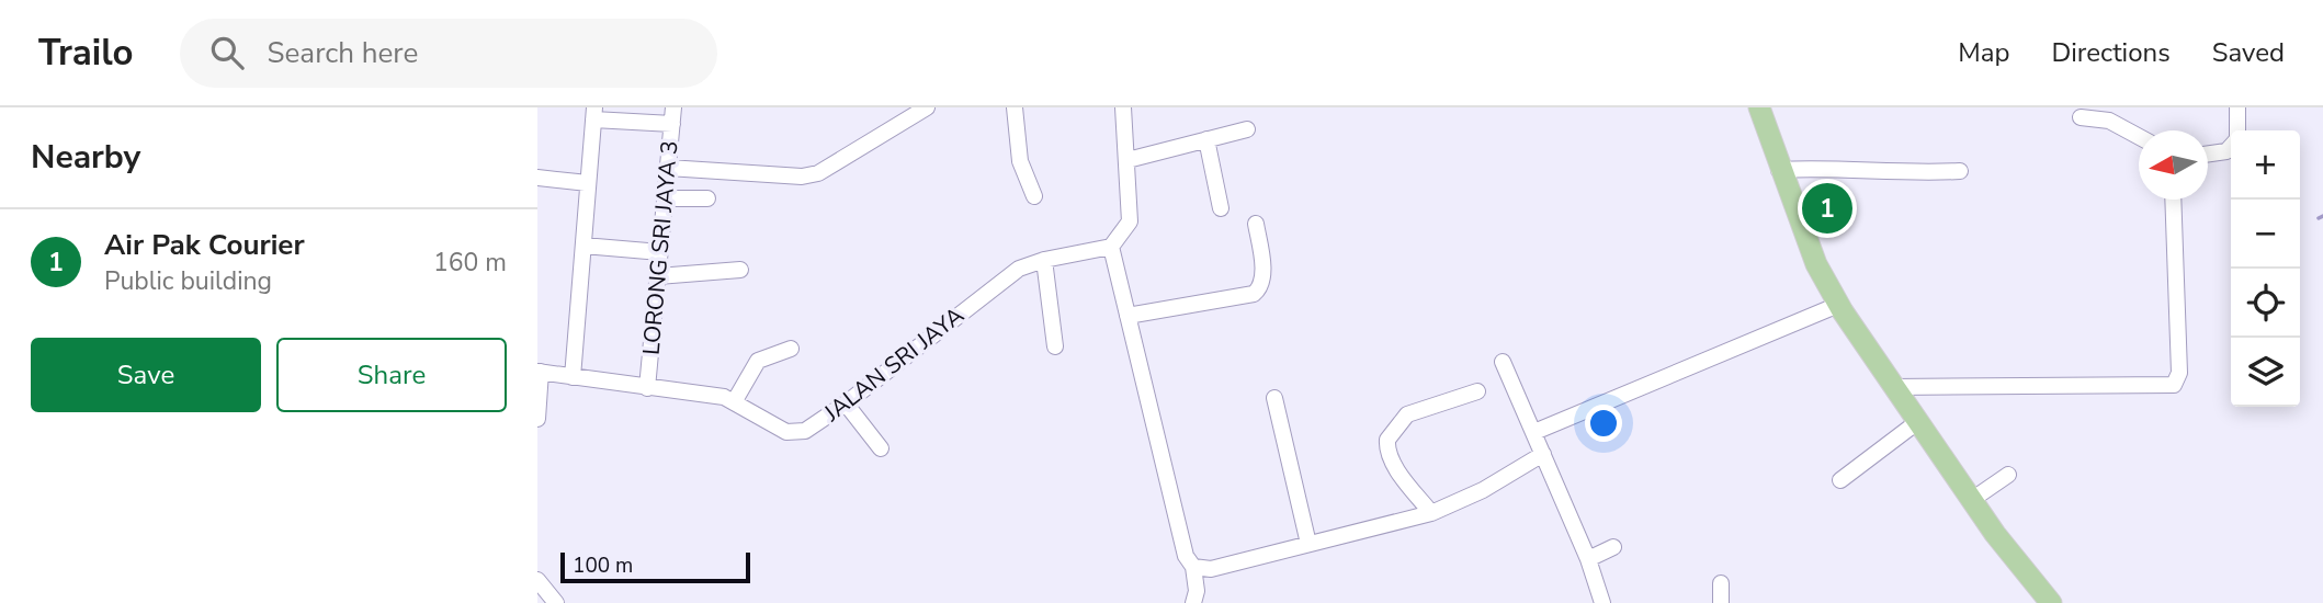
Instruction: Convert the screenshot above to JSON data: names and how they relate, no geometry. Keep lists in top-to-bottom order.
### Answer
{
  "streets": {
    "street": ["LORONG SRI JAYA 3", "JALAN SRI JAYA"]
  },
  "crossings": [
    ["LORONG SRI JAYA 3", "JALAN SRI JAYA"]
  ],
  "scale_bar": "100 m",
  "north": "left",
  "page": {
    "header": "Trailo",
    "search": "Search here",
    "nav": ["Map", "Directions", "Saved"],
    "heading": "Nearby",
    "map_buttons": ["+", "−"],
    "pins": "1",
    "list": [
      {
        "mark": "1",
        "name": "Air Pak Courier",
        "note": "Public building",
        "value": "160 m"
      }
    ],
    "buttons": ["Save", "Share"],
    "scale": "100 m"
  }
}
